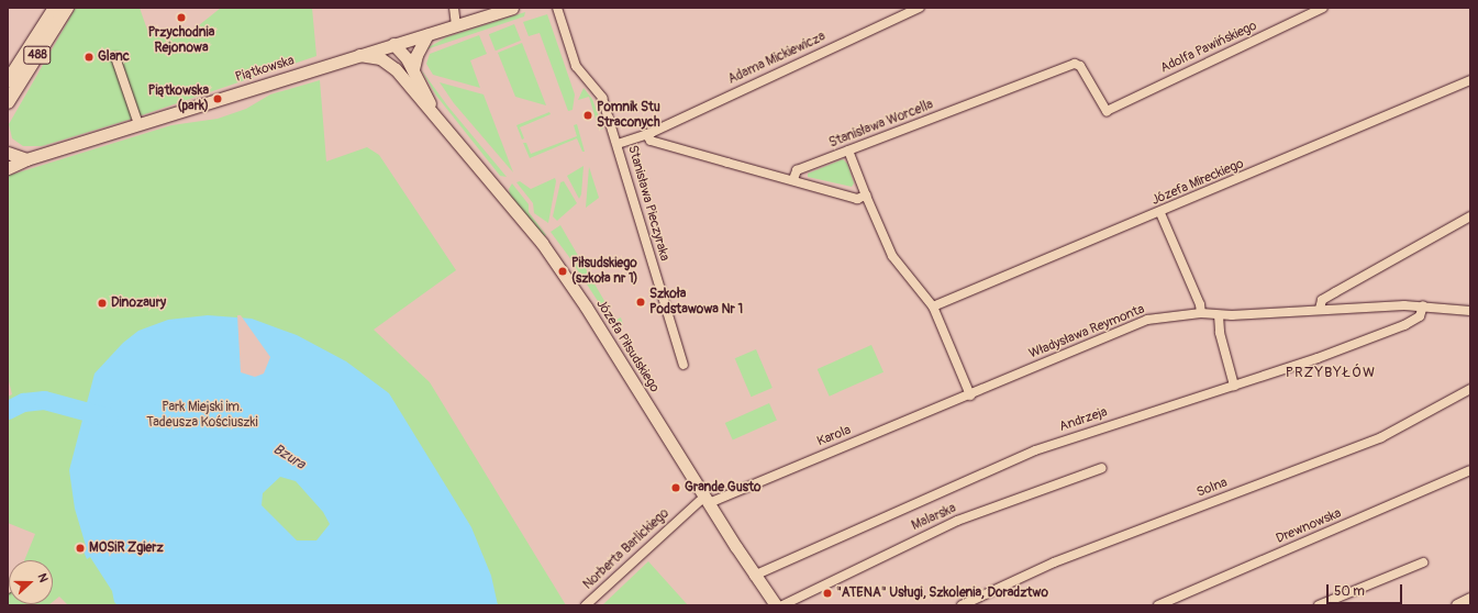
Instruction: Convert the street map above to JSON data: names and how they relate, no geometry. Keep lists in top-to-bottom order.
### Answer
{
  "streets": {
    "main road": ["488"],
    "street": [
      "Adolfa Pawińskiego",
      "Adama Mickiewicza",
      "Piątkowska",
      "Stanisława Worcella",
      "Józefa Mireckiego",
      "Stanisława Pieczyraka",
      "Władysława Reymonta",
      "Józefa Piłsudskiego",
      "Andrzeja",
      "Karola",
      "Solna",
      "Malarska",
      "Drewnowska",
      "Norberta Barlickiego"
    ]
  },
  "crossings": [
    ["Adolfa Pawińskiego", "Stanisława Worcella"],
    ["Adama Mickiewicza", "Stanisława Pieczyraka"],
    ["Piątkowska", "Józefa Piłsudskiego"],
    ["Władysława Reymonta", "Andrzeja"],
    ["Władysława Reymonta", "Karola"],
    ["Józefa Piłsudskiego", "Andrzeja"],
    ["Józefa Piłsudskiego", "Karola"],
    ["Józefa Piłsudskiego", "Norberta Barlickiego"],
    ["Karola", "Norberta Barlickiego"]
  ],
  "districts": ["PRZYBYŁÓW"],
  "water": ["Bzura"],
  "parks": ["Park Miejski im. Tadeusza Kościuszki"],
  "places": [
    "Przychodnia Rejonowa",
    "Glanc",
    "Piątkowska (park)",
    "Pomnik Stu Straconych",
    "Piłsudskiego (szkoła nr 1)",
    "Szkoła Podstawowa Nr 1",
    "Dinozaury",
    "Grande Gusto",
    "MOSiR Zgierz",
    "\"ATENA\" Usługi, Szkolenia, Doradztwo"
  ],
  "scale_bar": "50 m",
  "north": "right"
}
